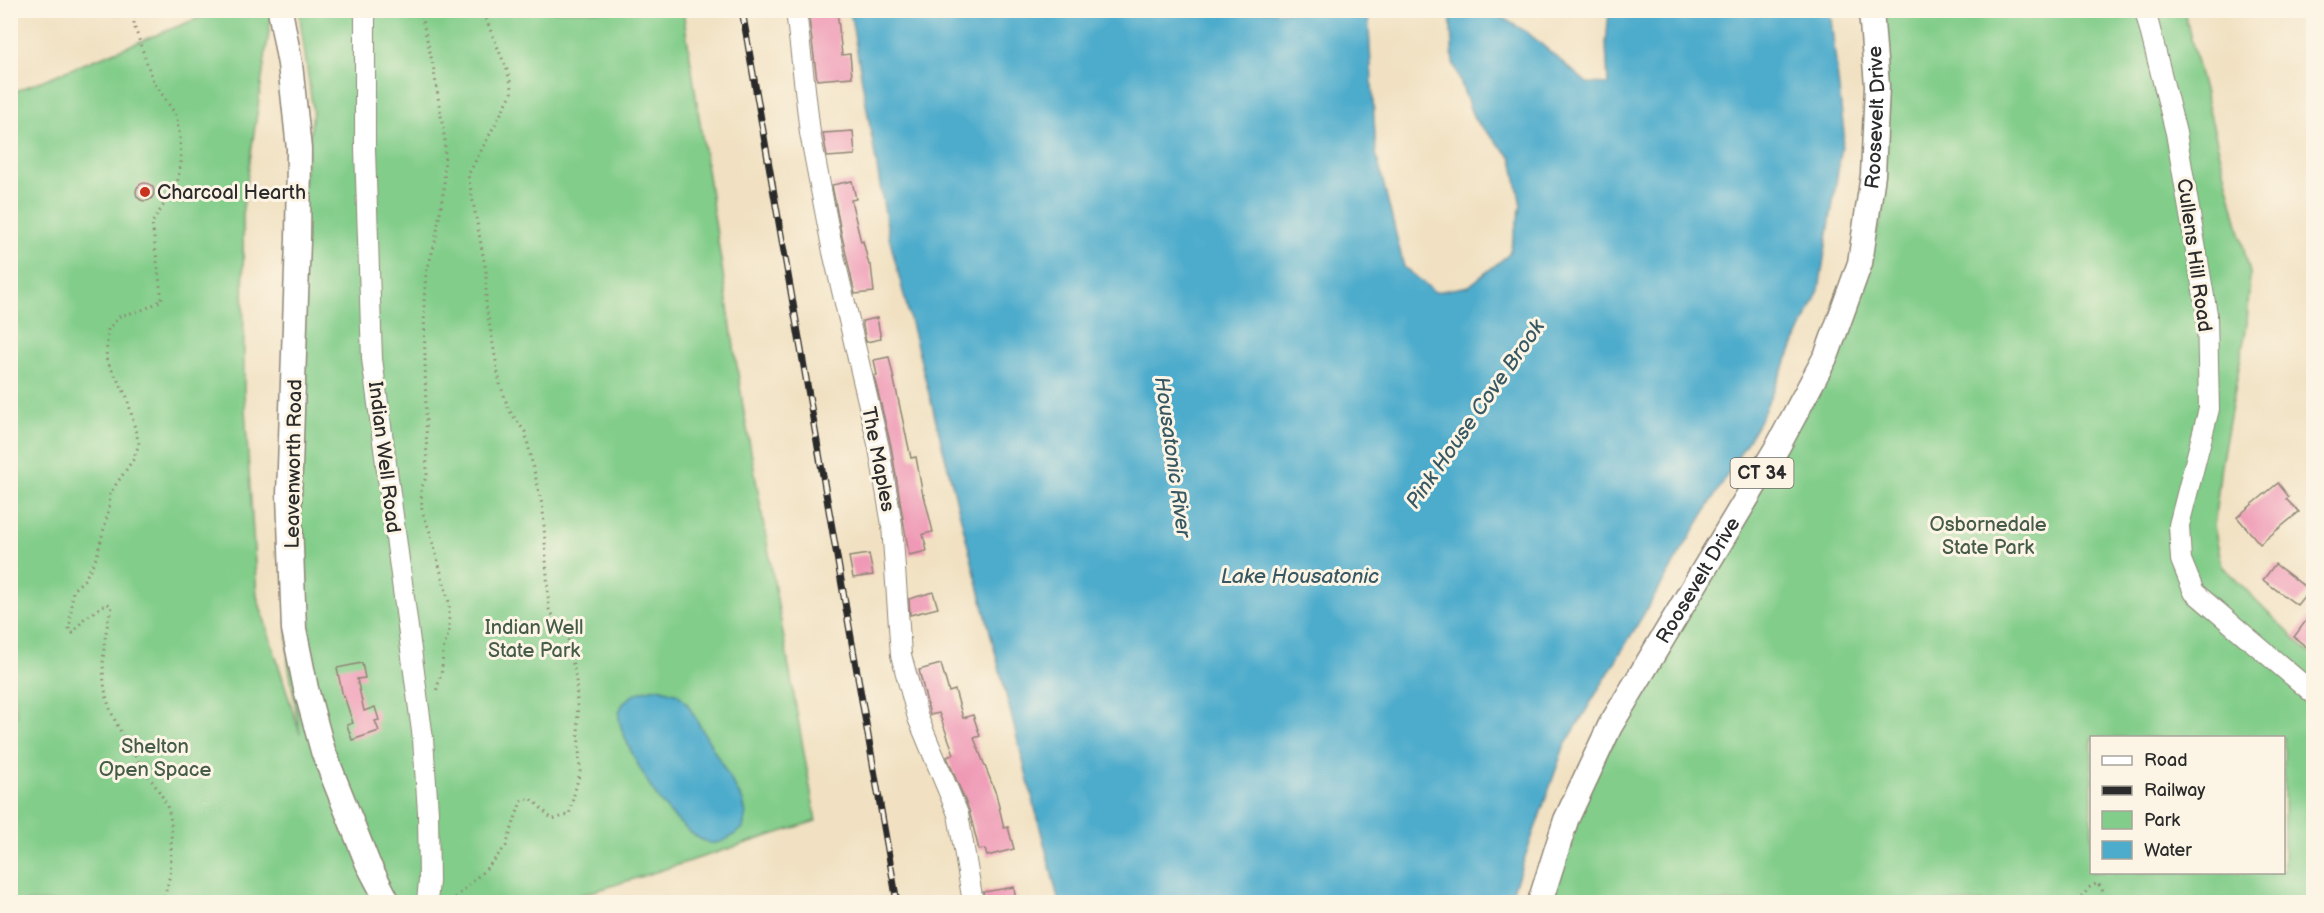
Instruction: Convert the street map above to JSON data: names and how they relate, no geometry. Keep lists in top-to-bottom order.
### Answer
{
  "streets": {
    "main road": ["Roosevelt Drive", "Leavenworth Road", "CT 34"],
    "street": ["Cullens Hill Road", "Indian Well Road", "The Maples"]
  },
  "water": ["Pink House Cove Brook", "Housatonic River", "Lake Housatonic"],
  "parks": ["Osbornedale State Park", "Indian Well State Park", "Shelton Open Space"],
  "places": ["Charcoal Hearth"],
  "legend": [
    "Road",
    "Railway",
    "Park",
    "Water"
  ]
}
